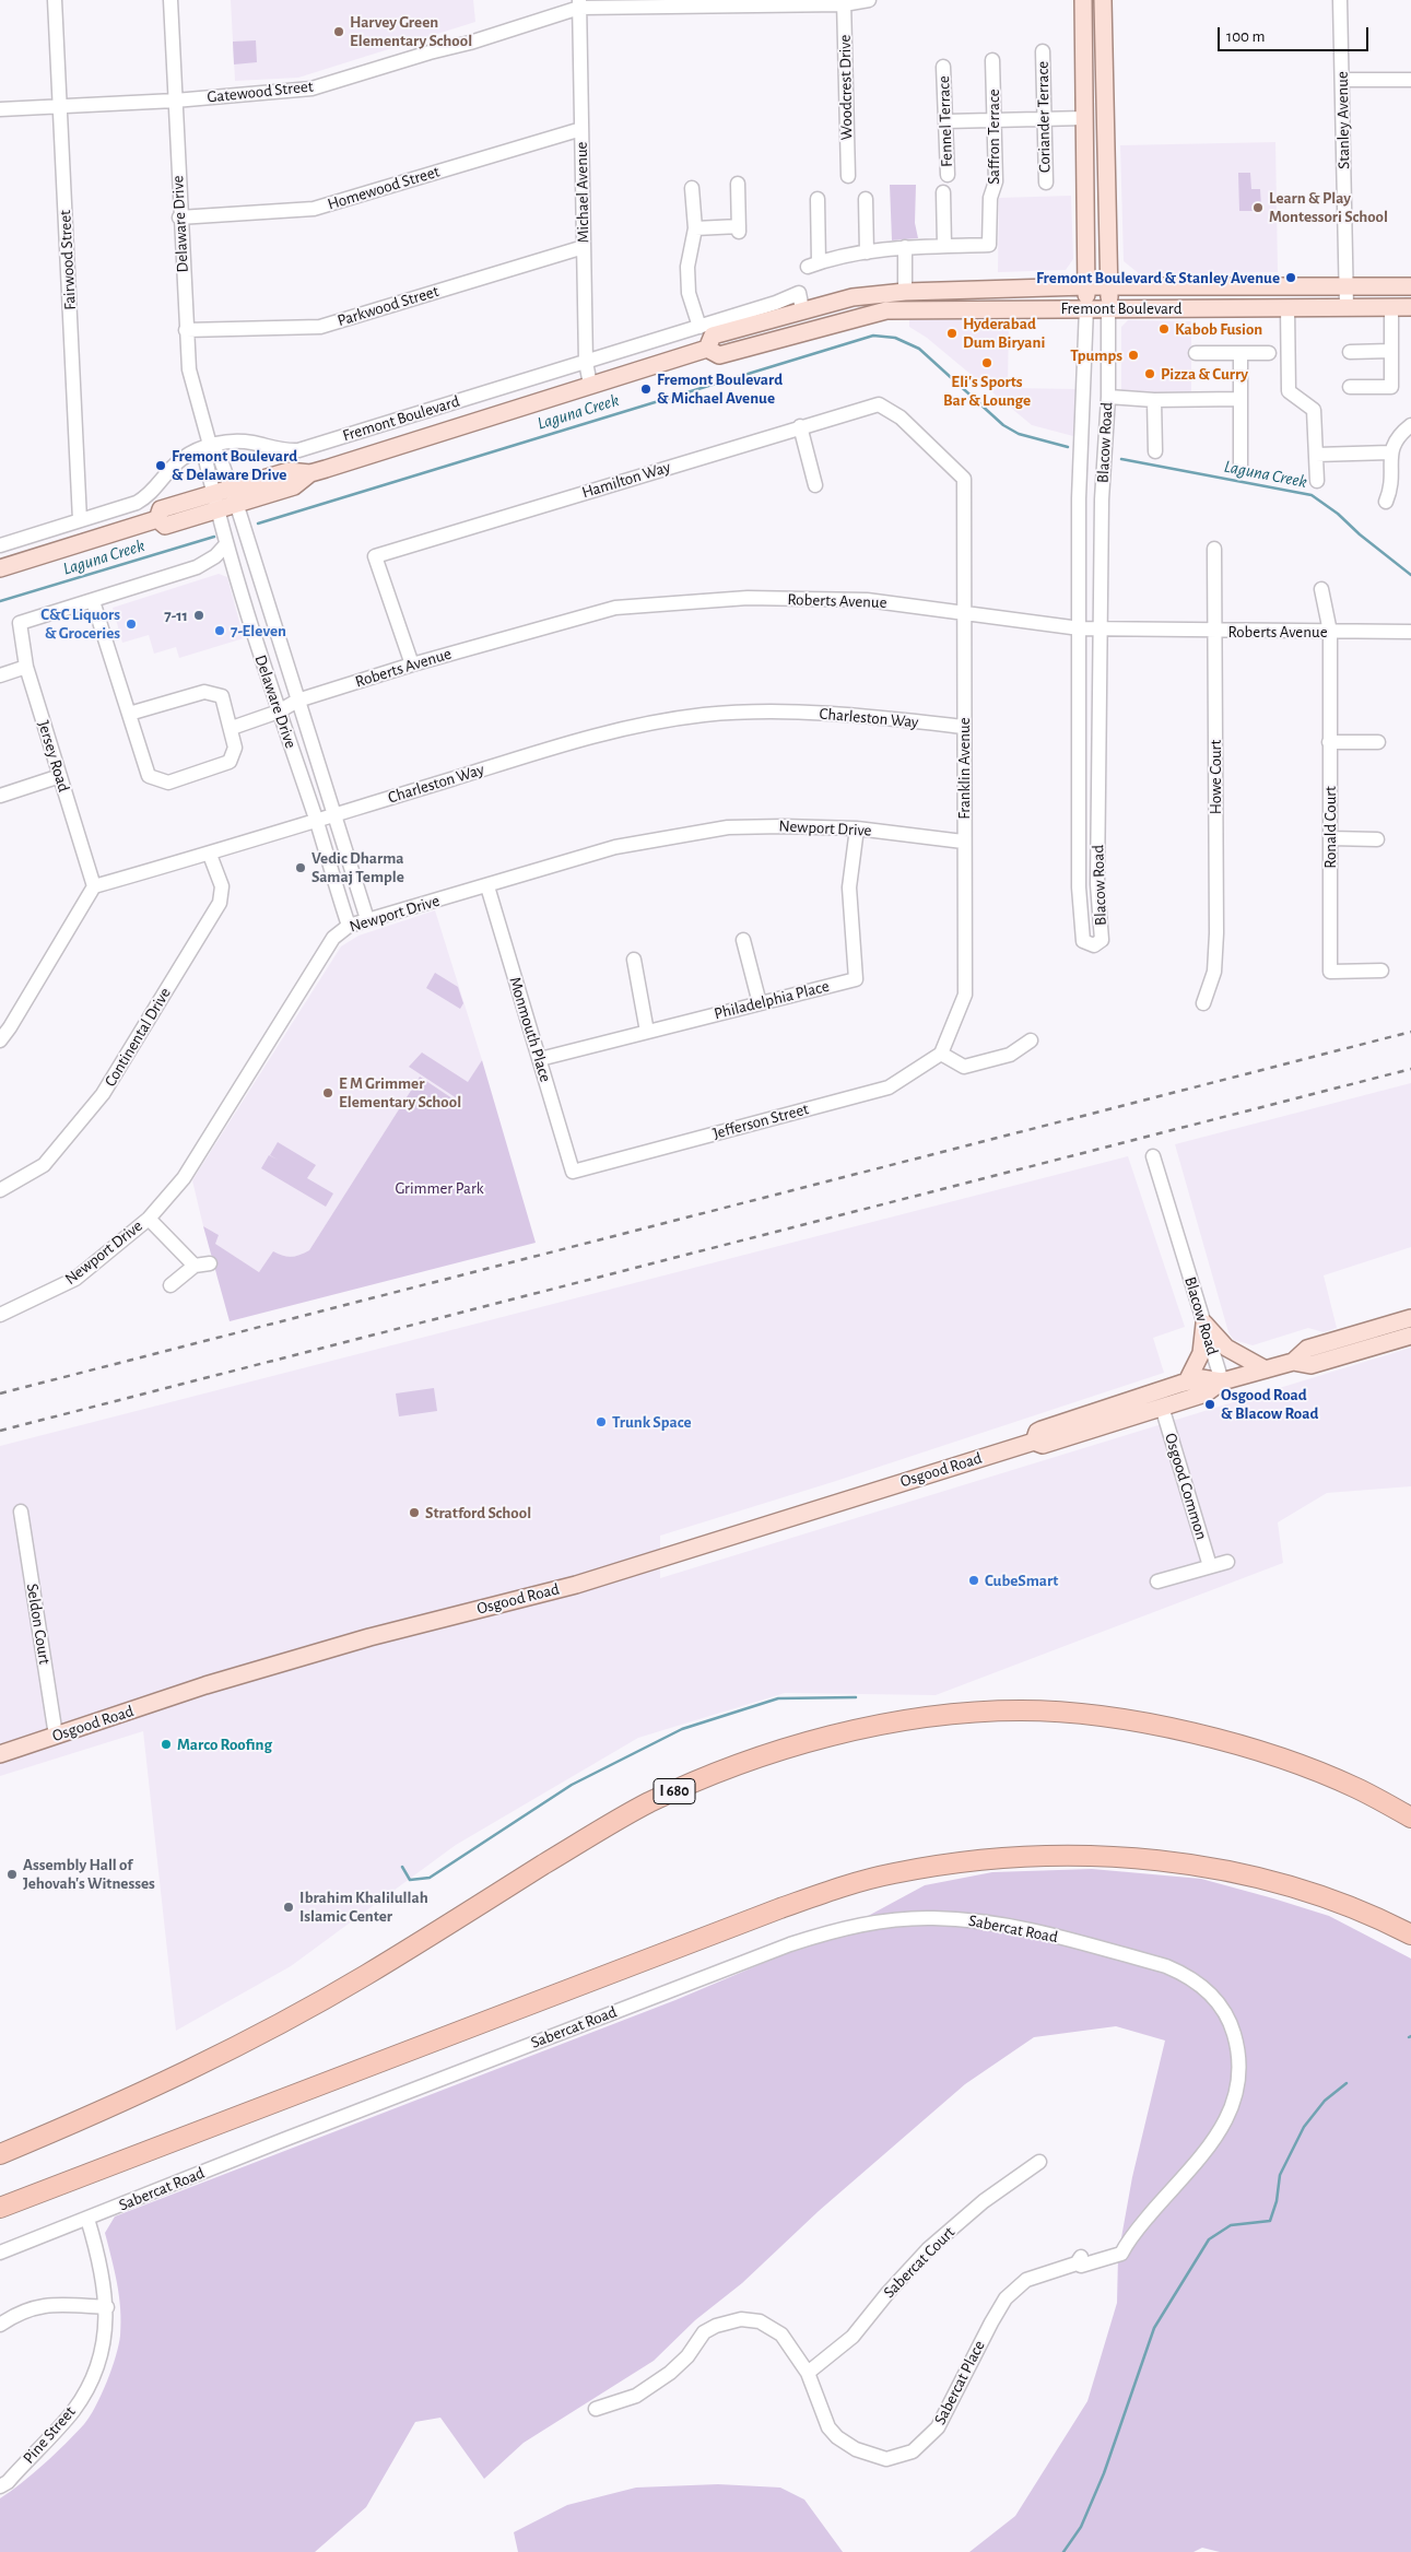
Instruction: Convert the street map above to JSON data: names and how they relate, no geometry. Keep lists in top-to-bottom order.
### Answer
{
  "streets": {
    "highway": ["I 680"],
    "main road": ["Fremont Boulevard", "Blacow Road", "Osgood Road"],
    "street": [
      "Woodcrest Drive",
      "Gatewood Street",
      "Coriander Terrace",
      "Stanley Avenue",
      "Fennel Terrace",
      "Saffron Terrace",
      "Homewood Street",
      "Michael Avenue",
      "Delaware Drive",
      "Fairwood Street",
      "Parkwood Street",
      "Hamilton Way",
      "Roberts Avenue",
      "Charleston Way",
      "Jersey Road",
      "Franklin Avenue",
      "Howe Court",
      "Ronald Court",
      "Newport Drive",
      "Philadelphia Place",
      "Monmouth Place",
      "Continental Drive",
      "Jefferson Street",
      "Osgood Common",
      "Seldon Court",
      "Sabercat Road",
      "Sabercat Court",
      "Sabercat Place",
      "Pine Street"
    ]
  },
  "crossings": [
    ["Woodcrest Drive", "Gatewood Street"],
    ["Gatewood Street", "Michael Avenue"],
    ["Gatewood Street", "Delaware Drive"],
    ["Gatewood Street", "Fairwood Street"],
    ["Stanley Avenue", "Fremont Boulevard"],
    ["Homewood Street", "Michael Avenue"],
    ["Homewood Street", "Delaware Drive"],
    ["Michael Avenue", "Parkwood Street"],
    ["Michael Avenue", "Fremont Boulevard"],
    ["Delaware Drive", "Parkwood Street"],
    ["Delaware Drive", "Fremont Boulevard"],
    ["Delaware Drive", "Roberts Avenue"],
    ["Delaware Drive", "Charleston Way"],
    ["Delaware Drive", "Newport Drive"],
    ["Fairwood Street", "Fremont Boulevard"],
    ["Fremont Boulevard", "Blacow Road"],
    ["Blacow Road", "Roberts Avenue"],
    ["Blacow Road", "Osgood Road"],
    ["Hamilton Way", "Roberts Avenue"],
    ["Hamilton Way", "Franklin Avenue"],
    ["Roberts Avenue", "Franklin Avenue"],
    ["Roberts Avenue", "Howe Court"],
    ["Roberts Avenue", "Ronald Court"],
    ["Charleston Way", "Jersey Road"],
    ["Charleston Way", "Franklin Avenue"],
    ["Charleston Way", "Continental Drive"],
    ["Franklin Avenue", "Newport Drive"],
    ["Franklin Avenue", "Jefferson Street"],
    ["Newport Drive", "Philadelphia Place"],
    ["Newport Drive", "Monmouth Place"],
    ["Philadelphia Place", "Monmouth Place"],
    ["Monmouth Place", "Jefferson Street"],
    ["Osgood Road", "Osgood Common"],
    ["Osgood Road", "Seldon Court"],
    ["Sabercat Road", "Sabercat Place"],
    ["Sabercat Road", "Pine Street"],
    ["Sabercat Court", "Sabercat Place"]
  ],
  "water": ["Laguna Creek"],
  "parks": ["Grimmer Park"],
  "places": [
    "Harvey Green Elementary School",
    "Learn & Play Montessori School",
    "Fremont Boulevard & Stanley Avenue",
    "Kabob Fusion",
    "Hyderabad Dum Biryani",
    "Tpumps",
    "Eli's Sports Bar & Lounge",
    "Pizza & Curry",
    "Fremont Boulevard & Michael Avenue",
    "Fremont Boulevard & Delaware Drive",
    "7-11",
    "C&C Liquors & Groceries",
    "7-Eleven",
    "Vedic Dharma Samaj Temple",
    "E M Grimmer Elementary School",
    "Osgood Road & Blacow Road",
    "Trunk Space",
    "Stratford School",
    "CubeSmart",
    "Marco Roofing",
    "Assembly Hall of Jehovah's Witnesses",
    "Ibrahim Khalilullah Islamic Center"
  ],
  "scale_bar": "100 m"
}
